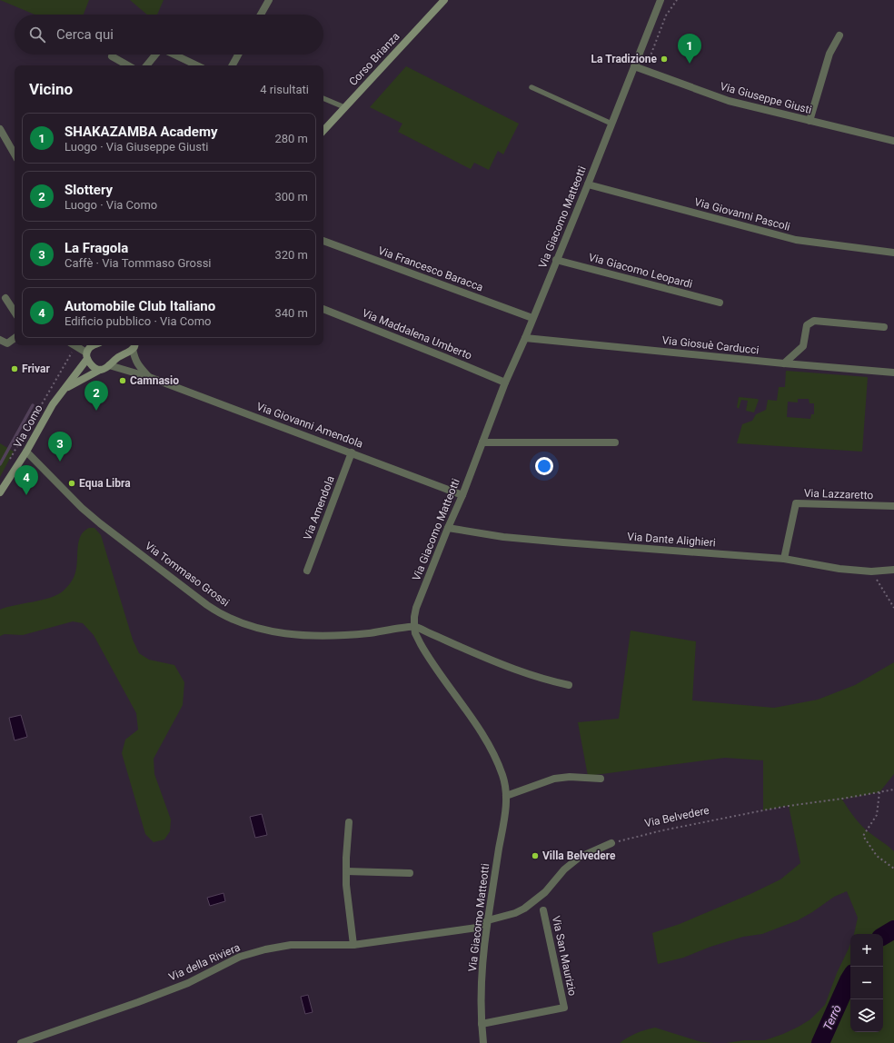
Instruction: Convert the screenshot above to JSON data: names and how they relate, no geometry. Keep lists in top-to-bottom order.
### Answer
{
  "streets": {
    "main road": ["Corso Brianza", "Via Como"],
    "street": [
      "Via Giuseppe Giusti",
      "Via Giovanni Pascoli",
      "Via Giacomo Matteotti",
      "Via Francesco Baracca",
      "Via Giacomo Leopardi",
      "Via Maddalena Umberto",
      "Via Giosuè Carducci",
      "Via Giovanni Amendola",
      "Via Lazzaretto",
      "Via Amendola",
      "Via Dante Alighieri",
      "Via Tommaso Grossi",
      "Via San Maurizio",
      "Via della Riviera"
    ],
    "path": ["Via Belvedere"]
  },
  "crossings": [
    ["Via Giuseppe Giusti", "Via Giacomo Matteotti"],
    ["Via Giovanni Pascoli", "Via Giacomo Matteotti"],
    ["Via Giacomo Matteotti", "Via Francesco Baracca"],
    ["Via Giacomo Matteotti", "Via Giacomo Leopardi"],
    ["Via Giacomo Matteotti", "Via Maddalena Umberto"],
    ["Via Giacomo Matteotti", "Via Giosuè Carducci"],
    ["Via Giacomo Matteotti", "Via Giovanni Amendola"],
    ["Via Giacomo Matteotti", "Via Dante Alighieri"],
    ["Via Giacomo Matteotti", "Via Tommaso Grossi"],
    ["Via Giacomo Matteotti", "Via San Maurizio"],
    ["Via Giacomo Matteotti", "Via della Riviera"],
    ["Via Giovanni Amendola", "Via Como"],
    ["Via Giovanni Amendola", "Via Amendola"],
    ["Via Como", "Via Tommaso Grossi"],
    ["Via Lazzaretto", "Via Dante Alighieri"]
  ],
  "water": ["Terrò"],
  "places": [
    "La Tradizione",
    "Frivar",
    "Camnasio",
    "Equa Libra",
    "Villa Belvedere"
  ],
  "page": {
    "search": "Cerca qui",
    "pins": [
      "1",
      "2",
      "3",
      "4"
    ],
    "heading": ["Vicino", "4 risultati"],
    "list": [
      {
        "mark": "1",
        "name": "SHAKAZAMBA Academy",
        "note": "Luogo · Via Giuseppe Giusti",
        "value": "280 m"
      },
      {
        "mark": "2",
        "name": "Slottery",
        "note": "Luogo · Via Como",
        "value": "300 m"
      },
      {
        "mark": "3",
        "name": "La Fragola",
        "note": "Caffè · Via Tommaso Grossi",
        "value": "320 m"
      },
      {
        "mark": "4",
        "name": "Automobile Club Italiano",
        "note": "Edificio pubblico · Via Como",
        "value": "340 m"
      }
    ],
    "map_buttons": ["+", "−"]
  }
}
